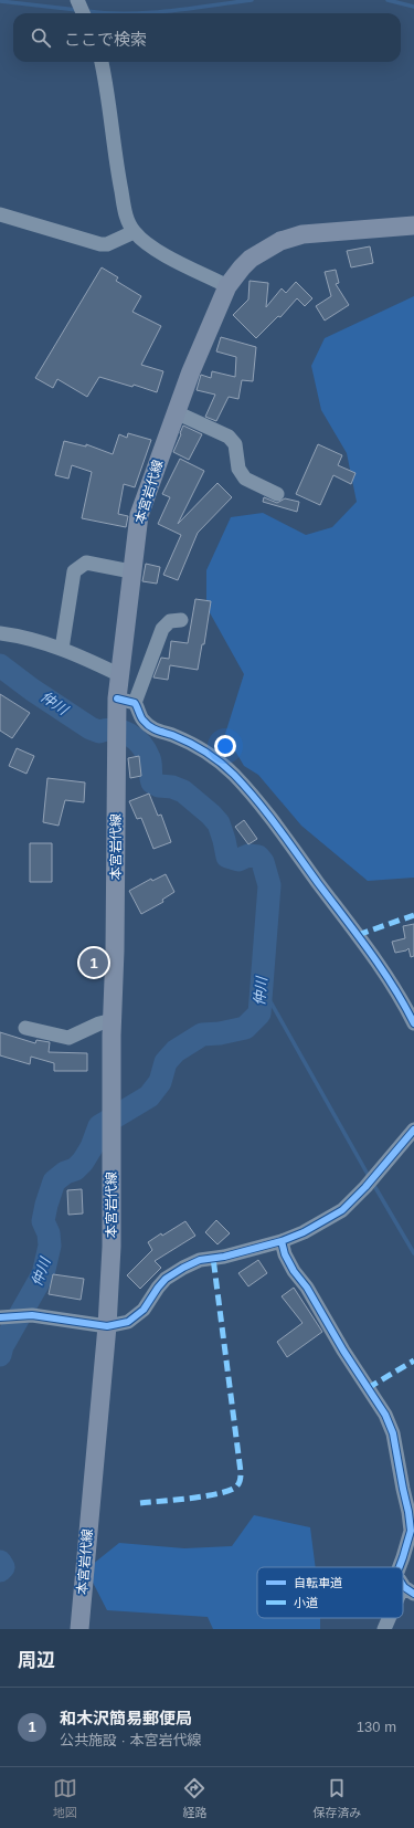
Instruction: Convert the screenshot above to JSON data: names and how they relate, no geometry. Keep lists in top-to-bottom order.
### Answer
{
  "streets": {
    "main road": ["本宮岩代線"]
  },
  "water": ["仲川"],
  "legend": ["自転車道", "小道"],
  "page": {
    "search": "ここで検索",
    "pins": "1",
    "heading": "周辺",
    "list": [
      {
        "mark": "1",
        "name": "和木沢簡易郵便局",
        "note": "公共施設 · 本宮岩代線",
        "value": "130 m"
      }
    ],
    "nav": ["地図", "経路", "保存済み"]
  }
}
